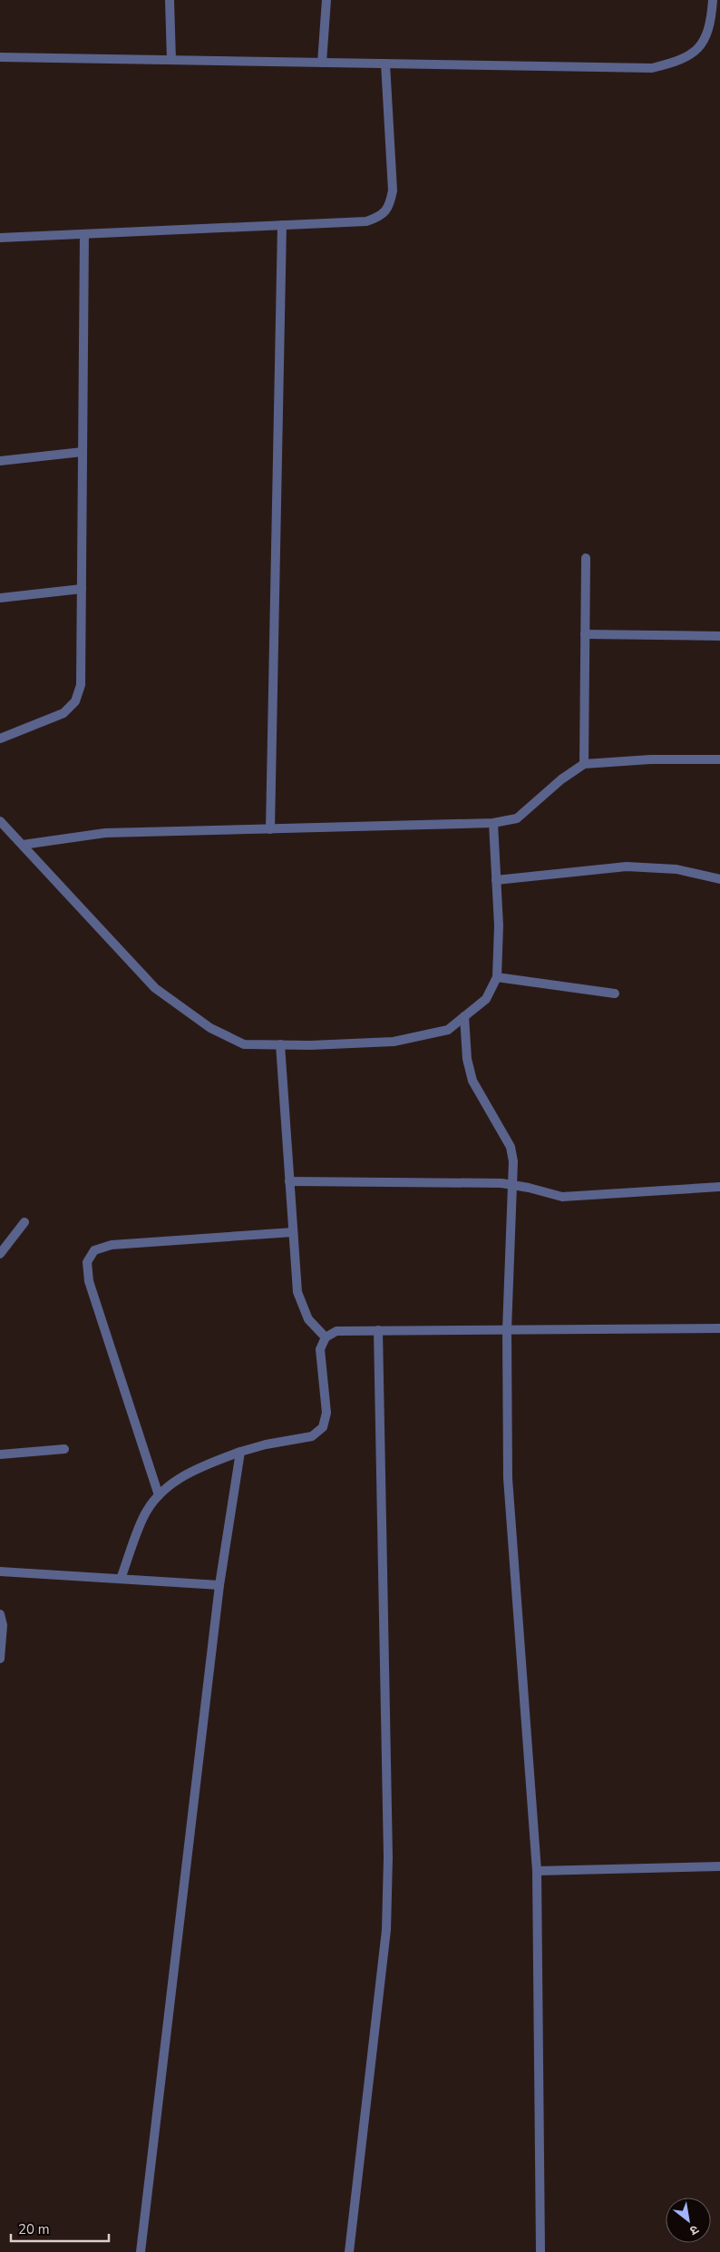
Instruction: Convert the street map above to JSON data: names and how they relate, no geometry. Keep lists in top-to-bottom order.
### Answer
{
  "scale_bar": "20 m",
  "north": "bottom right"
}
